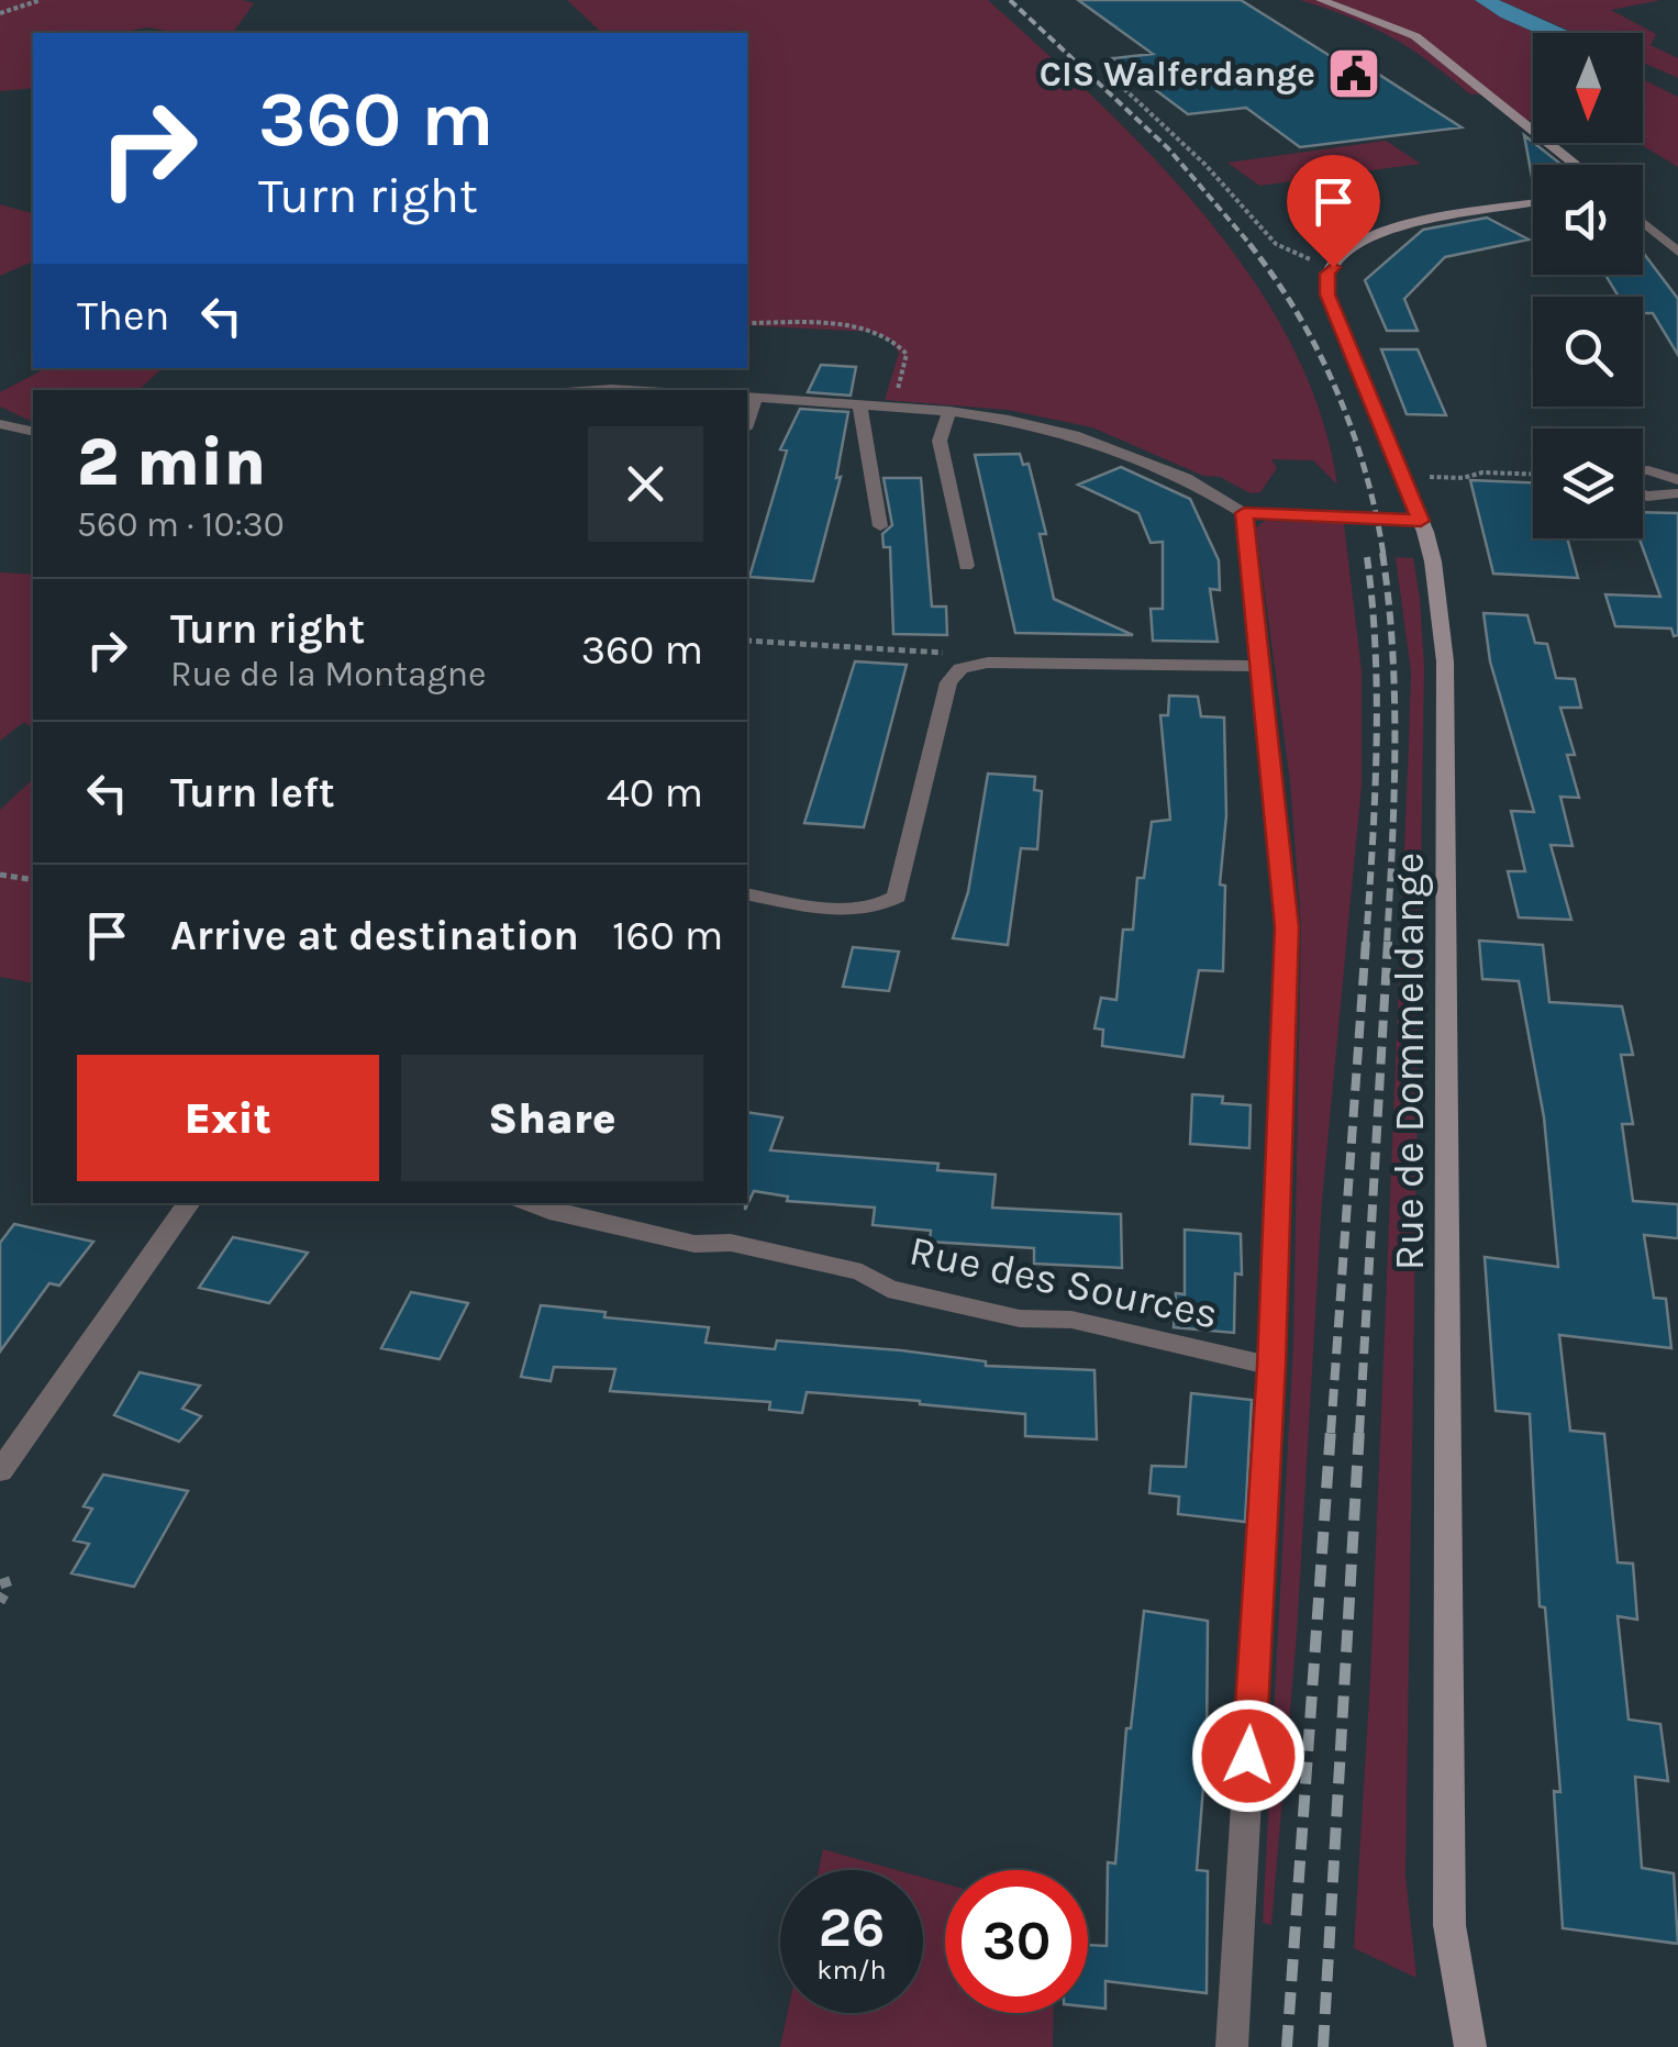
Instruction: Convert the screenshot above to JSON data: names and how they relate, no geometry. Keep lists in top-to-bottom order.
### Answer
{
  "streets": {
    "main road": ["Rue de Dommeldange"],
    "street": ["Rue des Sources"]
  },
  "places": {
    "public building": ["CIS Walferdange"]
  },
  "north": "bottom",
  "page": {
    "turn": ["360 m", "Turn right"],
    "then": "Then",
    "heading": ["2 min", "560 m · 10:30"],
    "list": [
      {
        "name": "Turn right",
        "note": "Rue de la Montagne",
        "value": "360 m"
      },
      {
        "name": "Turn left",
        "value": "40 m"
      },
      {
        "name": "Arrive at destination",
        "value": "160 m"
      }
    ],
    "buttons": ["Exit", "Share"],
    "speed": "26 km/h",
    "limit": "30"
  }
}
